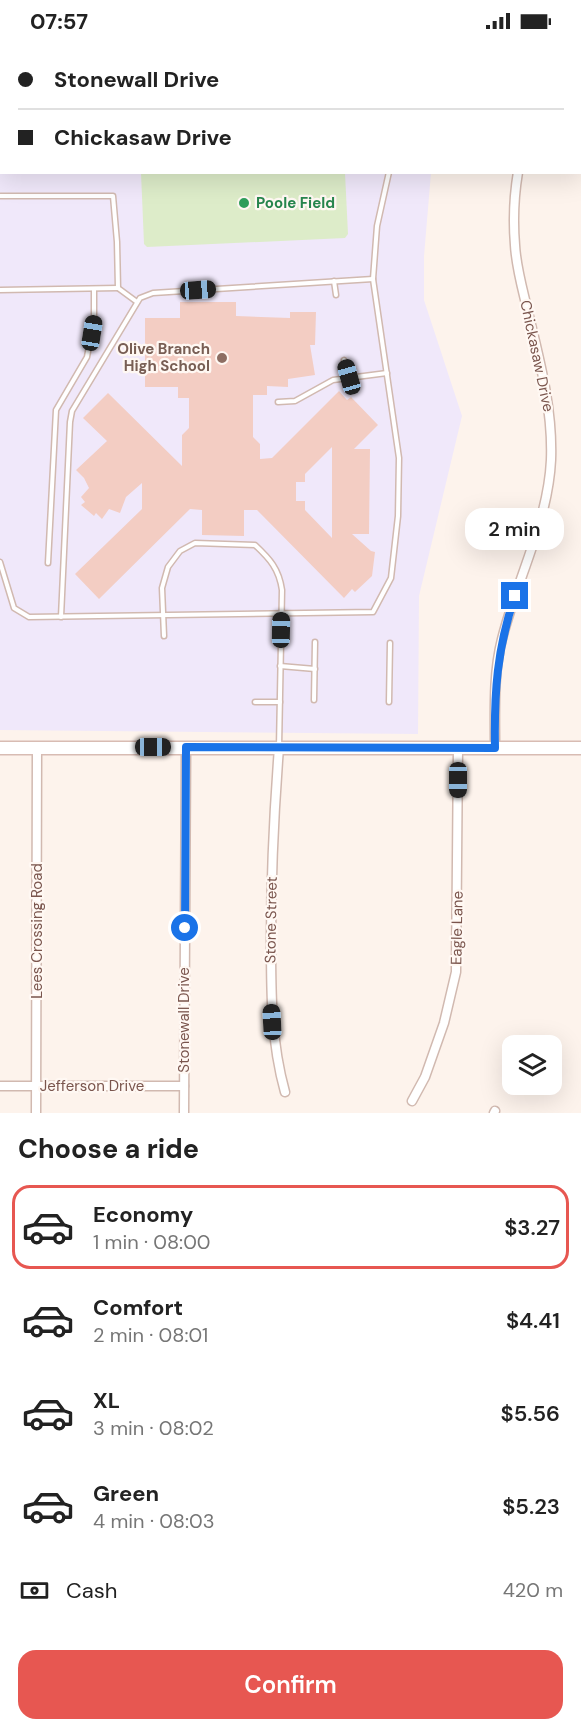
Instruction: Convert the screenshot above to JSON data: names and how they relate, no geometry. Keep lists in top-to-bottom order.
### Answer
{
  "streets": {
    "street": [
      "Chickasaw Drive",
      "Stone Street",
      "Eagle Lane",
      "Lees Crossing Road",
      "Stonewall Drive",
      "Jefferson Drive"
    ]
  },
  "crossings": [
    ["Lees Crossing Road", "Jefferson Drive"],
    ["Stonewall Drive", "Jefferson Drive"]
  ],
  "places": ["Poole Field", "Olive Branch High School"],
  "page": {
    "status": "07:57",
    "banner": ["Stonewall Drive", "Chickasaw Drive"],
    "bubble": "2 min",
    "heading": "Choose a ride",
    "list": [
      {
        "name": "Economy",
        "note": "1 min · 08:00",
        "value": "$3.27"
      },
      {
        "name": "Comfort",
        "note": "2 min · 08:01",
        "value": "$4.41"
      },
      {
        "name": "XL",
        "note": "3 min · 08:02",
        "value": "$5.56"
      },
      {
        "name": "Green",
        "note": "4 min · 08:03",
        "value": "$5.23"
      }
    ],
    "pay": ["Cash", "420 m"],
    "buttons": "Confirm"
  }
}
